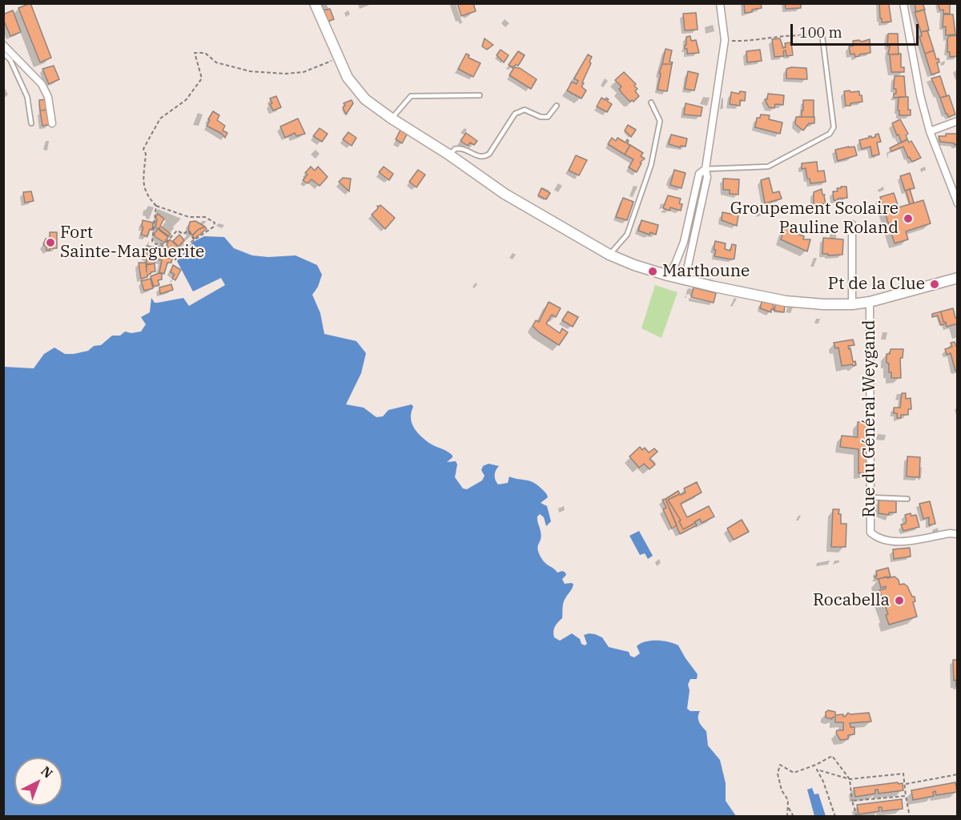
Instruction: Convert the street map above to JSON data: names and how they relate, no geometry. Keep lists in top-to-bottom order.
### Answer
{
  "streets": {
    "street": ["Rue du Général Weygand"]
  },
  "places": [
    "Groupement Scolaire Pauline Roland",
    "Fort Sainte-Marguerite",
    "Marthoune",
    "Pt de la Clue",
    "Rocabella"
  ],
  "scale_bar": "100 m",
  "north": "top right"
}
